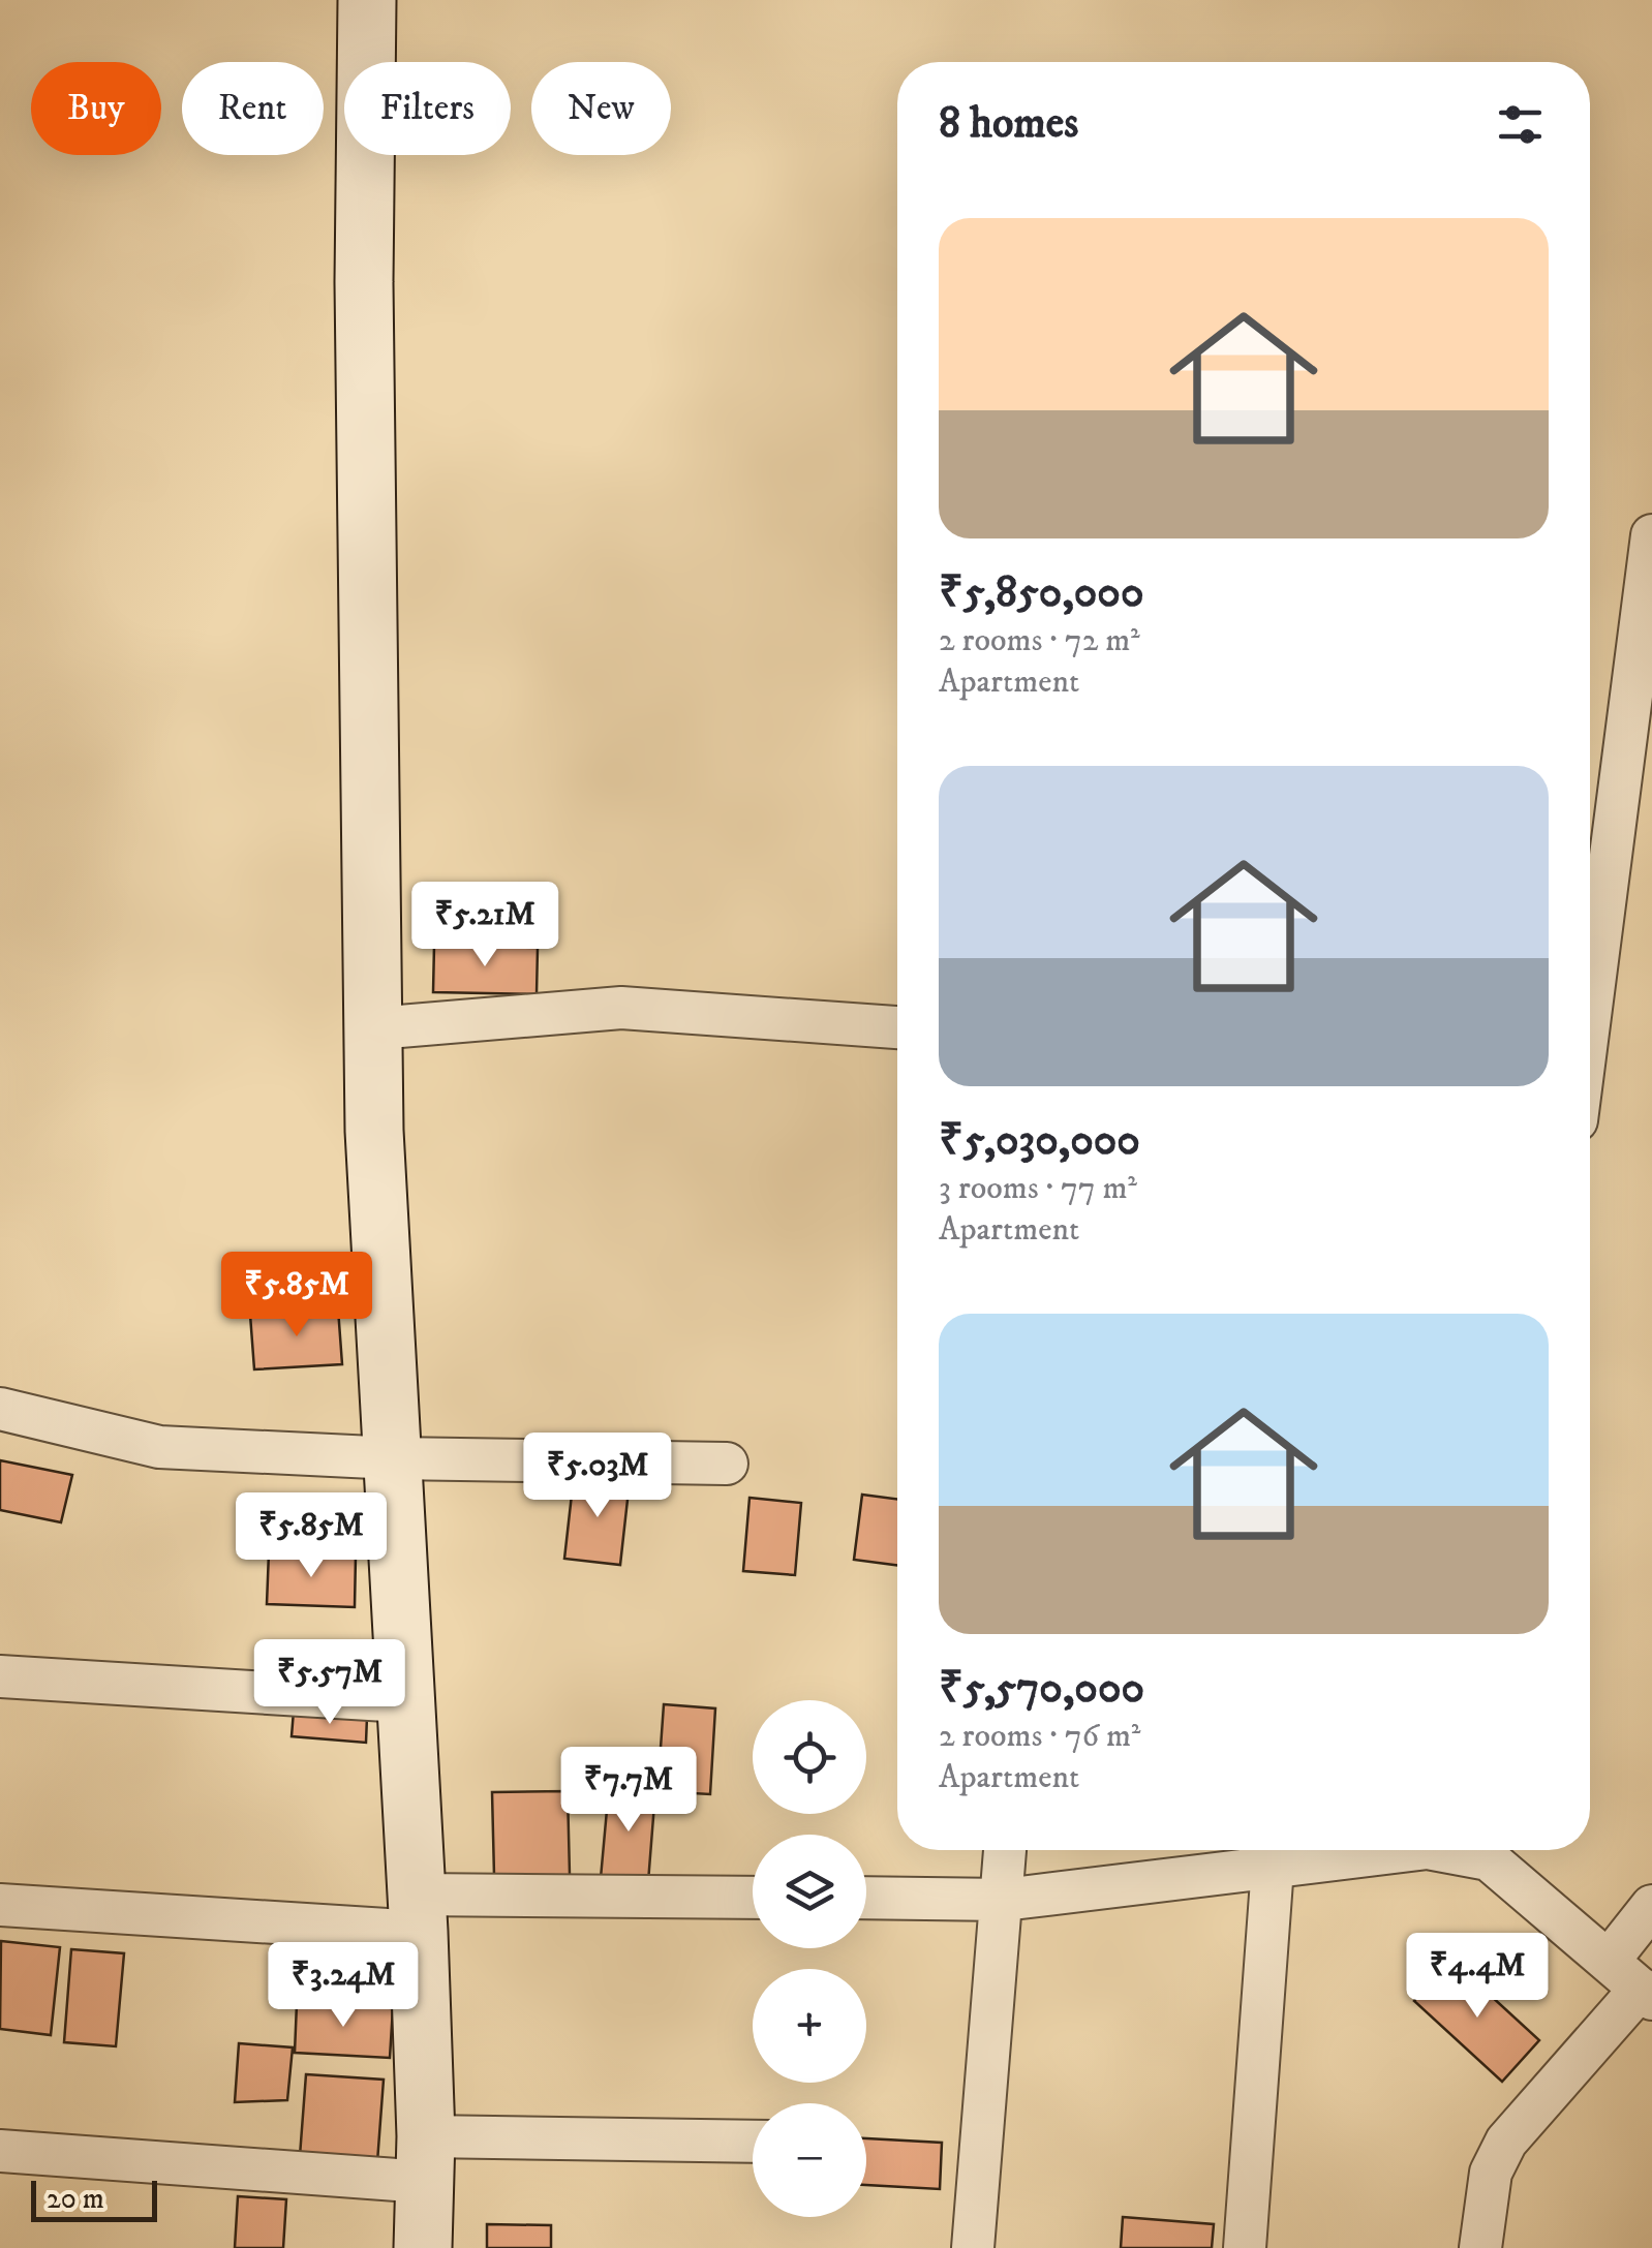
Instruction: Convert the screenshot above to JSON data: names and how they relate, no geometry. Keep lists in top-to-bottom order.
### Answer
{
  "scale_bar": "20 m",
  "page": {
    "chip": [
      "Buy",
      "Rent",
      "Filters",
      "New"
    ],
    "heading": "8 homes",
    "list": [
      {
        "name": "₹5,850,000",
        "note": "2 rooms · 72 m² · Apartment"
      },
      {
        "name": "₹5,030,000",
        "note": "3 rooms · 77 m² · Apartment"
      },
      {
        "name": "₹5,570,000",
        "note": "2 rooms · 76 m² · Apartment"
      }
    ],
    "price": [
      "₹5.21M",
      "₹5.85M",
      "₹5.03M",
      "₹5.85M",
      "₹5.57M",
      "₹7.7M",
      "₹4.4M",
      "₹3.24M"
    ],
    "map_buttons": ["+", "−"],
    "scale": "20 m"
  }
}
